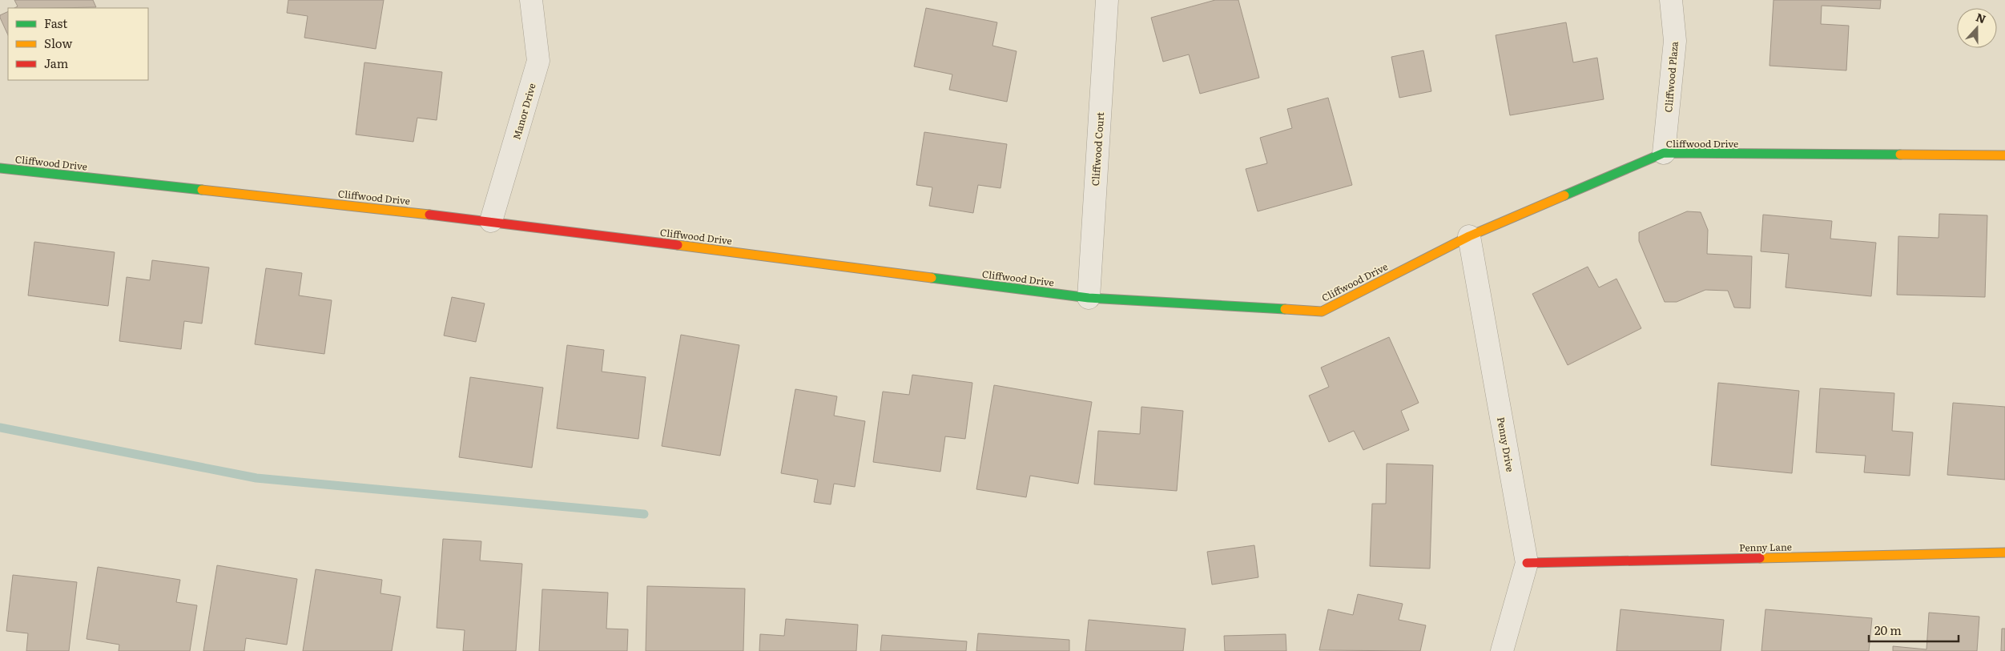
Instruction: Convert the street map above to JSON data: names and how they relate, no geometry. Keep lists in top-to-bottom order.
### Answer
{
  "streets": {
    "street": [
      "Cliffwood Plaza",
      "Manor Drive",
      "Cliffwood Drive",
      "Cliffwood Court",
      "Penny Drive",
      "Penny Lane"
    ]
  },
  "crossings": [
    ["Cliffwood Plaza", "Cliffwood Drive"],
    ["Manor Drive", "Cliffwood Drive"],
    ["Cliffwood Drive", "Cliffwood Court"],
    ["Cliffwood Drive", "Penny Drive"],
    ["Penny Drive", "Penny Lane"]
  ],
  "legend": ["Fast", "Slow", "Jam"],
  "scale_bar": "20 m",
  "north": "top"
}
